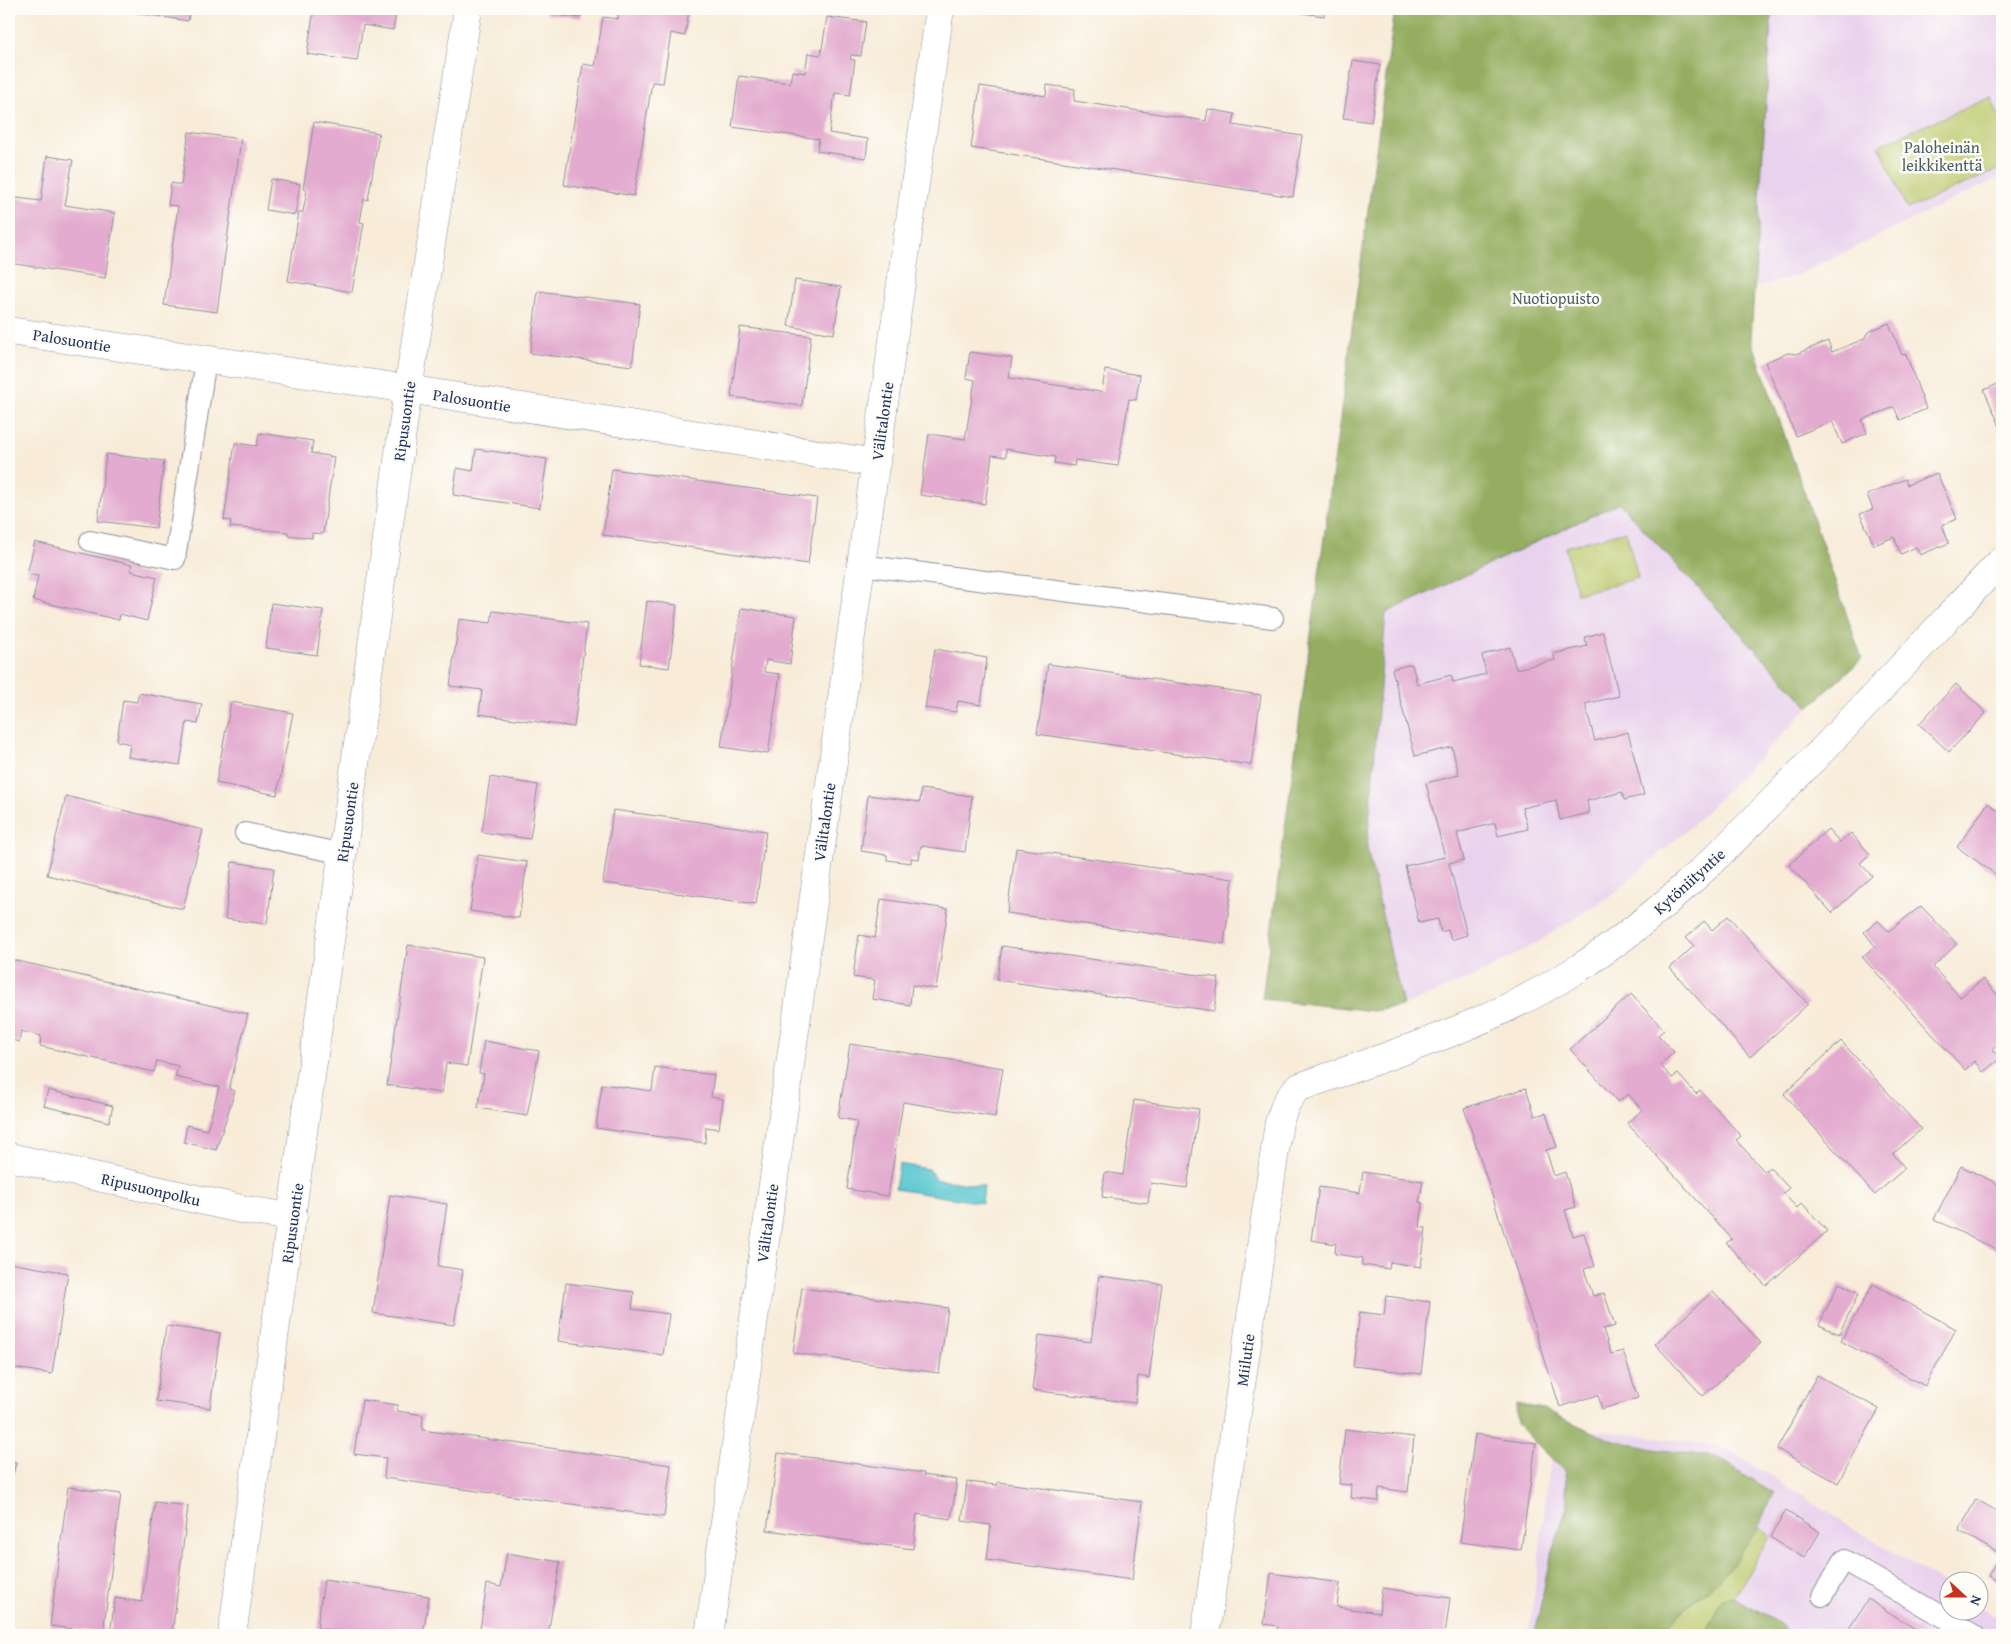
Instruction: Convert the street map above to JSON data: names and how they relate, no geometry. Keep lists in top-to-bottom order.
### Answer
{
  "streets": {
    "street": [
      "Palosuontie",
      "Ripusuontie",
      "Välitalontie",
      "Kytöniityntie",
      "Ripusuonpolku",
      "Miilutie"
    ]
  },
  "crossings": [
    ["Palosuontie", "Ripusuontie"],
    ["Palosuontie", "Välitalontie"],
    ["Ripusuontie", "Ripusuonpolku"],
    ["Kytöniityntie", "Miilutie"]
  ],
  "parks": ["Paloheinän leikkikenttä", "Nuotiopuisto"],
  "north": "right"
}
